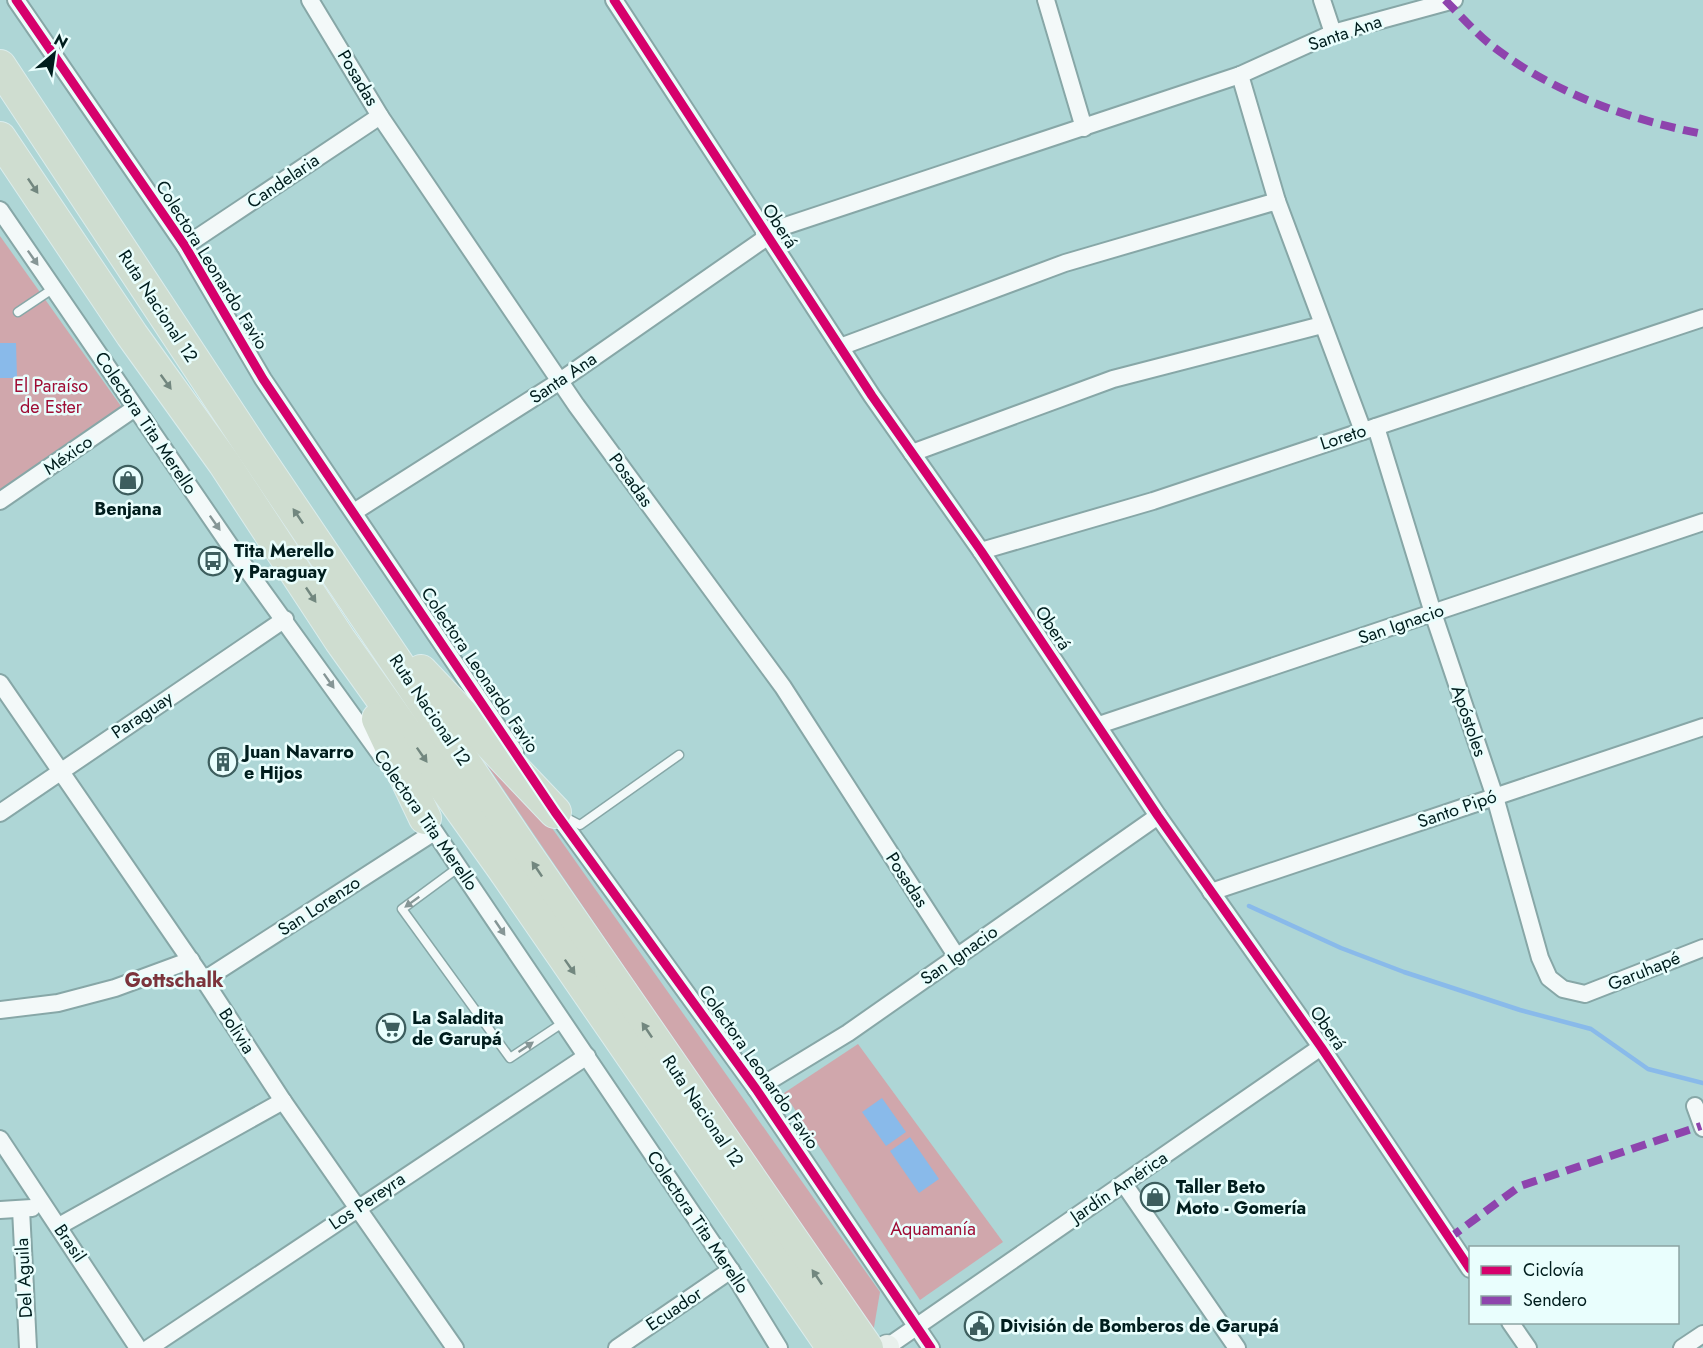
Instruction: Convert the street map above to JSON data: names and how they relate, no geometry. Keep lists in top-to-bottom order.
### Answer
{
  "streets": {
    "highway": ["Ruta Nacional 12"],
    "street": [
      "Santa Ana",
      "Posadas",
      "Candelaria",
      "Oberá",
      "Colectora Leonardo Favio",
      "Colectora Tita Merello",
      "Loreto",
      "México",
      "San Ignacio",
      "Paraguay",
      "Apóstoles",
      "Santo Pipó",
      "San Lorenzo",
      "Garuhapé",
      "Bolivia",
      "Jardín América",
      "Los Pereyra",
      "Brasil",
      "Del Aguila",
      "Ecuador"
    ]
  },
  "crossings": [
    ["Santa Ana", "Posadas"],
    ["Santa Ana", "Oberá"],
    ["Santa Ana", "Colectora Leonardo Favio"],
    ["Santa Ana", "Apóstoles"],
    ["Posadas", "Candelaria"],
    ["Posadas", "San Ignacio"],
    ["Candelaria", "Colectora Leonardo Favio"],
    ["Oberá", "Loreto"],
    ["Oberá", "San Ignacio"],
    ["Oberá", "Santo Pipó"],
    ["Oberá", "Jardín América"],
    ["Colectora Leonardo Favio", "San Ignacio"],
    ["Colectora Leonardo Favio", "Jardín América"],
    ["Ruta Nacional 12", "Jardín América"],
    ["Colectora Tita Merello", "México"],
    ["Colectora Tita Merello", "Paraguay"],
    ["Colectora Tita Merello", "San Lorenzo"],
    ["Colectora Tita Merello", "Los Pereyra"],
    ["Colectora Tita Merello", "Ecuador"],
    ["Loreto", "Apóstoles"],
    ["San Ignacio", "Apóstoles"],
    ["Paraguay", "Bolivia"],
    ["Apóstoles", "Santo Pipó"],
    ["Apóstoles", "Garuhapé"],
    ["San Lorenzo", "Bolivia"],
    ["Bolivia", "Los Pereyra"]
  ],
  "one_way": ["Colectora Tita Merello"],
  "districts": ["Gottschalk"],
  "parks": ["El Paraíso de Ester", "Aquamanía"],
  "places": {
    "shop": ["Benjana", "Taller Beto Moto - Gomería"],
    "bus stop": ["Tita Merello y Paraguay"],
    "building": ["Juan Navarro e Hijos"],
    "supermarket": ["La Saladita de Garupá"],
    "public building": ["División de Bomberos de Garupá"]
  },
  "legend": ["Ciclovía", "Sendero"],
  "north": "top right"
}
